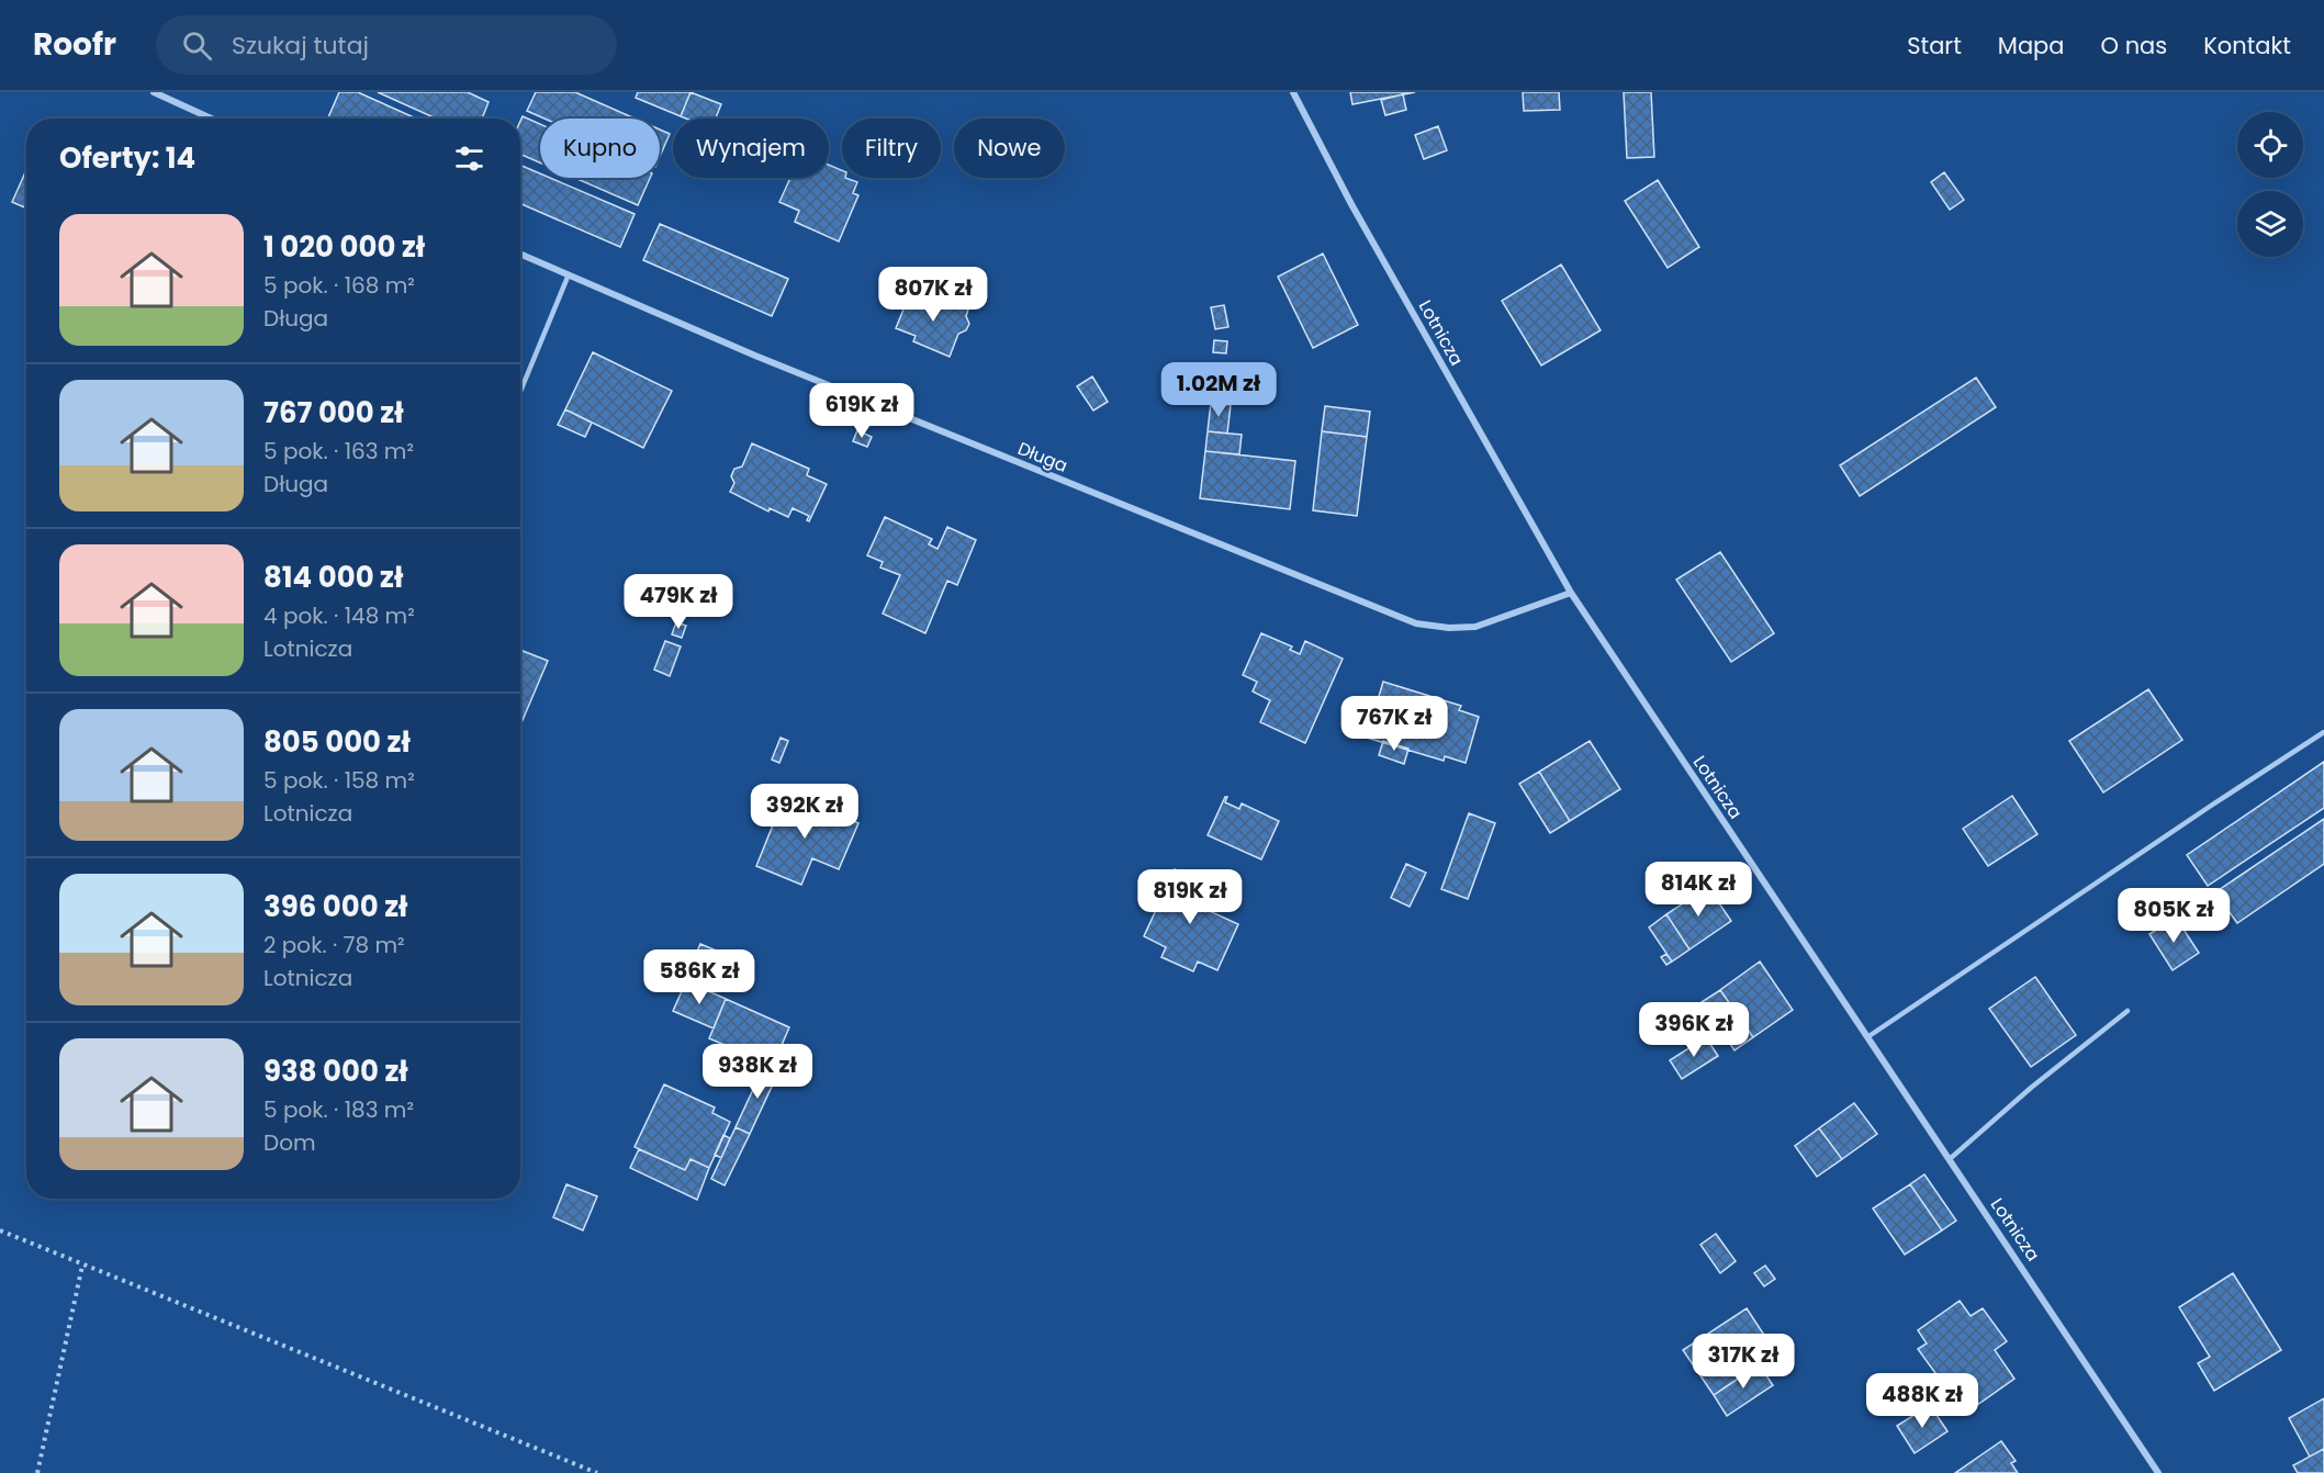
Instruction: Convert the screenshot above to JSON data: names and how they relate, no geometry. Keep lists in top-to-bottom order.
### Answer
{
  "streets": {
    "street": ["Lotnicza", "Długa"]
  },
  "crossings": [
    ["Lotnicza", "Długa"]
  ],
  "page": {
    "header": "Roofr",
    "search": "Szukaj tutaj",
    "nav": [
      "Start",
      "Mapa",
      "O nas",
      "Kontakt"
    ],
    "chip": [
      "Kupno",
      "Wynajem",
      "Filtry",
      "Nowe"
    ],
    "heading": "Oferty: 14",
    "list": [
      {
        "name": "1 020 000 zł",
        "note": "5 pok. · 168 m² · Długa"
      },
      {
        "name": "767 000 zł",
        "note": "5 pok. · 163 m² · Długa"
      },
      {
        "name": "814 000 zł",
        "note": "4 pok. · 148 m² · Lotnicza"
      },
      {
        "name": "805 000 zł",
        "note": "5 pok. · 158 m² · Lotnicza"
      },
      {
        "name": "396 000 zł",
        "note": "2 pok. · 78 m² · Lotnicza"
      },
      {
        "name": "938 000 zł",
        "note": "5 pok. · 183 m² · Dom"
      }
    ],
    "price": [
      "807K zł",
      "1.02M zł",
      "619K zł",
      "479K zł",
      "767K zł",
      "392K zł",
      "814K zł",
      "819K zł",
      "805K zł",
      "586K zł",
      "396K zł",
      "938K zł",
      "317K zł",
      "488K zł"
    ]
  }
}
